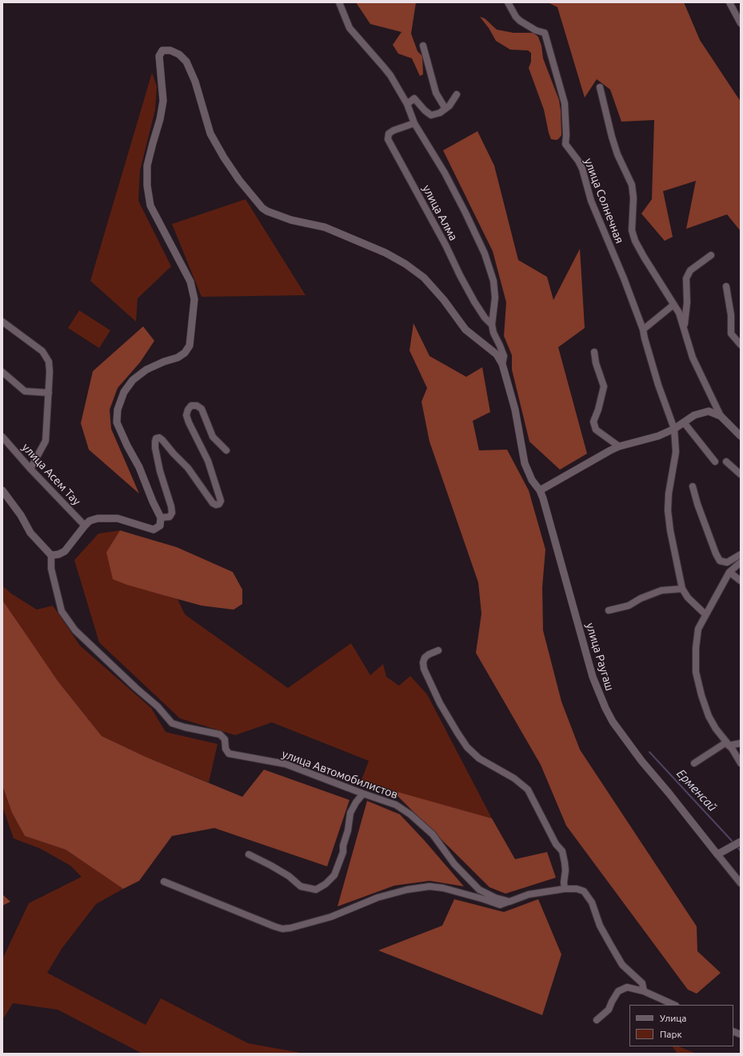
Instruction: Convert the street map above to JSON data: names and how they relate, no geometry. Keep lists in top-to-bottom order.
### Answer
{
  "streets": {
    "street": [
      "улица Солнечная",
      "улица Алма",
      "улица Асем Тау",
      "улица Раугаш",
      "улица Автомобилистов"
    ]
  },
  "water": ["Ерменсай"],
  "legend": ["Улица", "Парк"]
}
